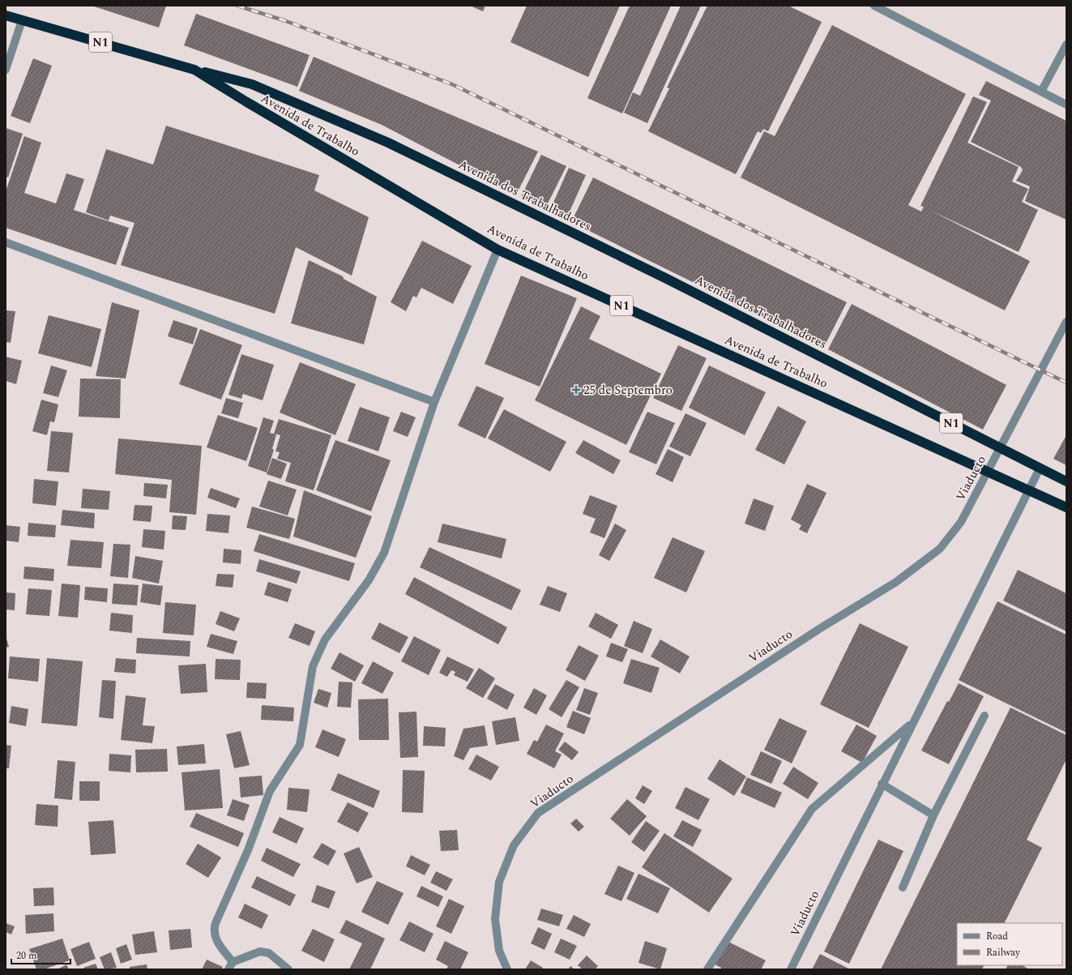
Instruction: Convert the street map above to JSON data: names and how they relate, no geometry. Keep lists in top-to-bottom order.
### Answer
{
  "streets": {
    "highway": ["N1", "Avenida de Trabalho", "Avenida dos Trabalhadores"],
    "street": ["Viaducto"]
  },
  "crossings": [
    ["Avenida de Trabalho", "Avenida dos Trabalhadores"],
    ["Avenida de Trabalho", "Viaducto"]
  ],
  "places": {
    "health": ["25 de Septembro"]
  },
  "legend": ["Road", "Railway"],
  "scale_bar": "20 m"
}
